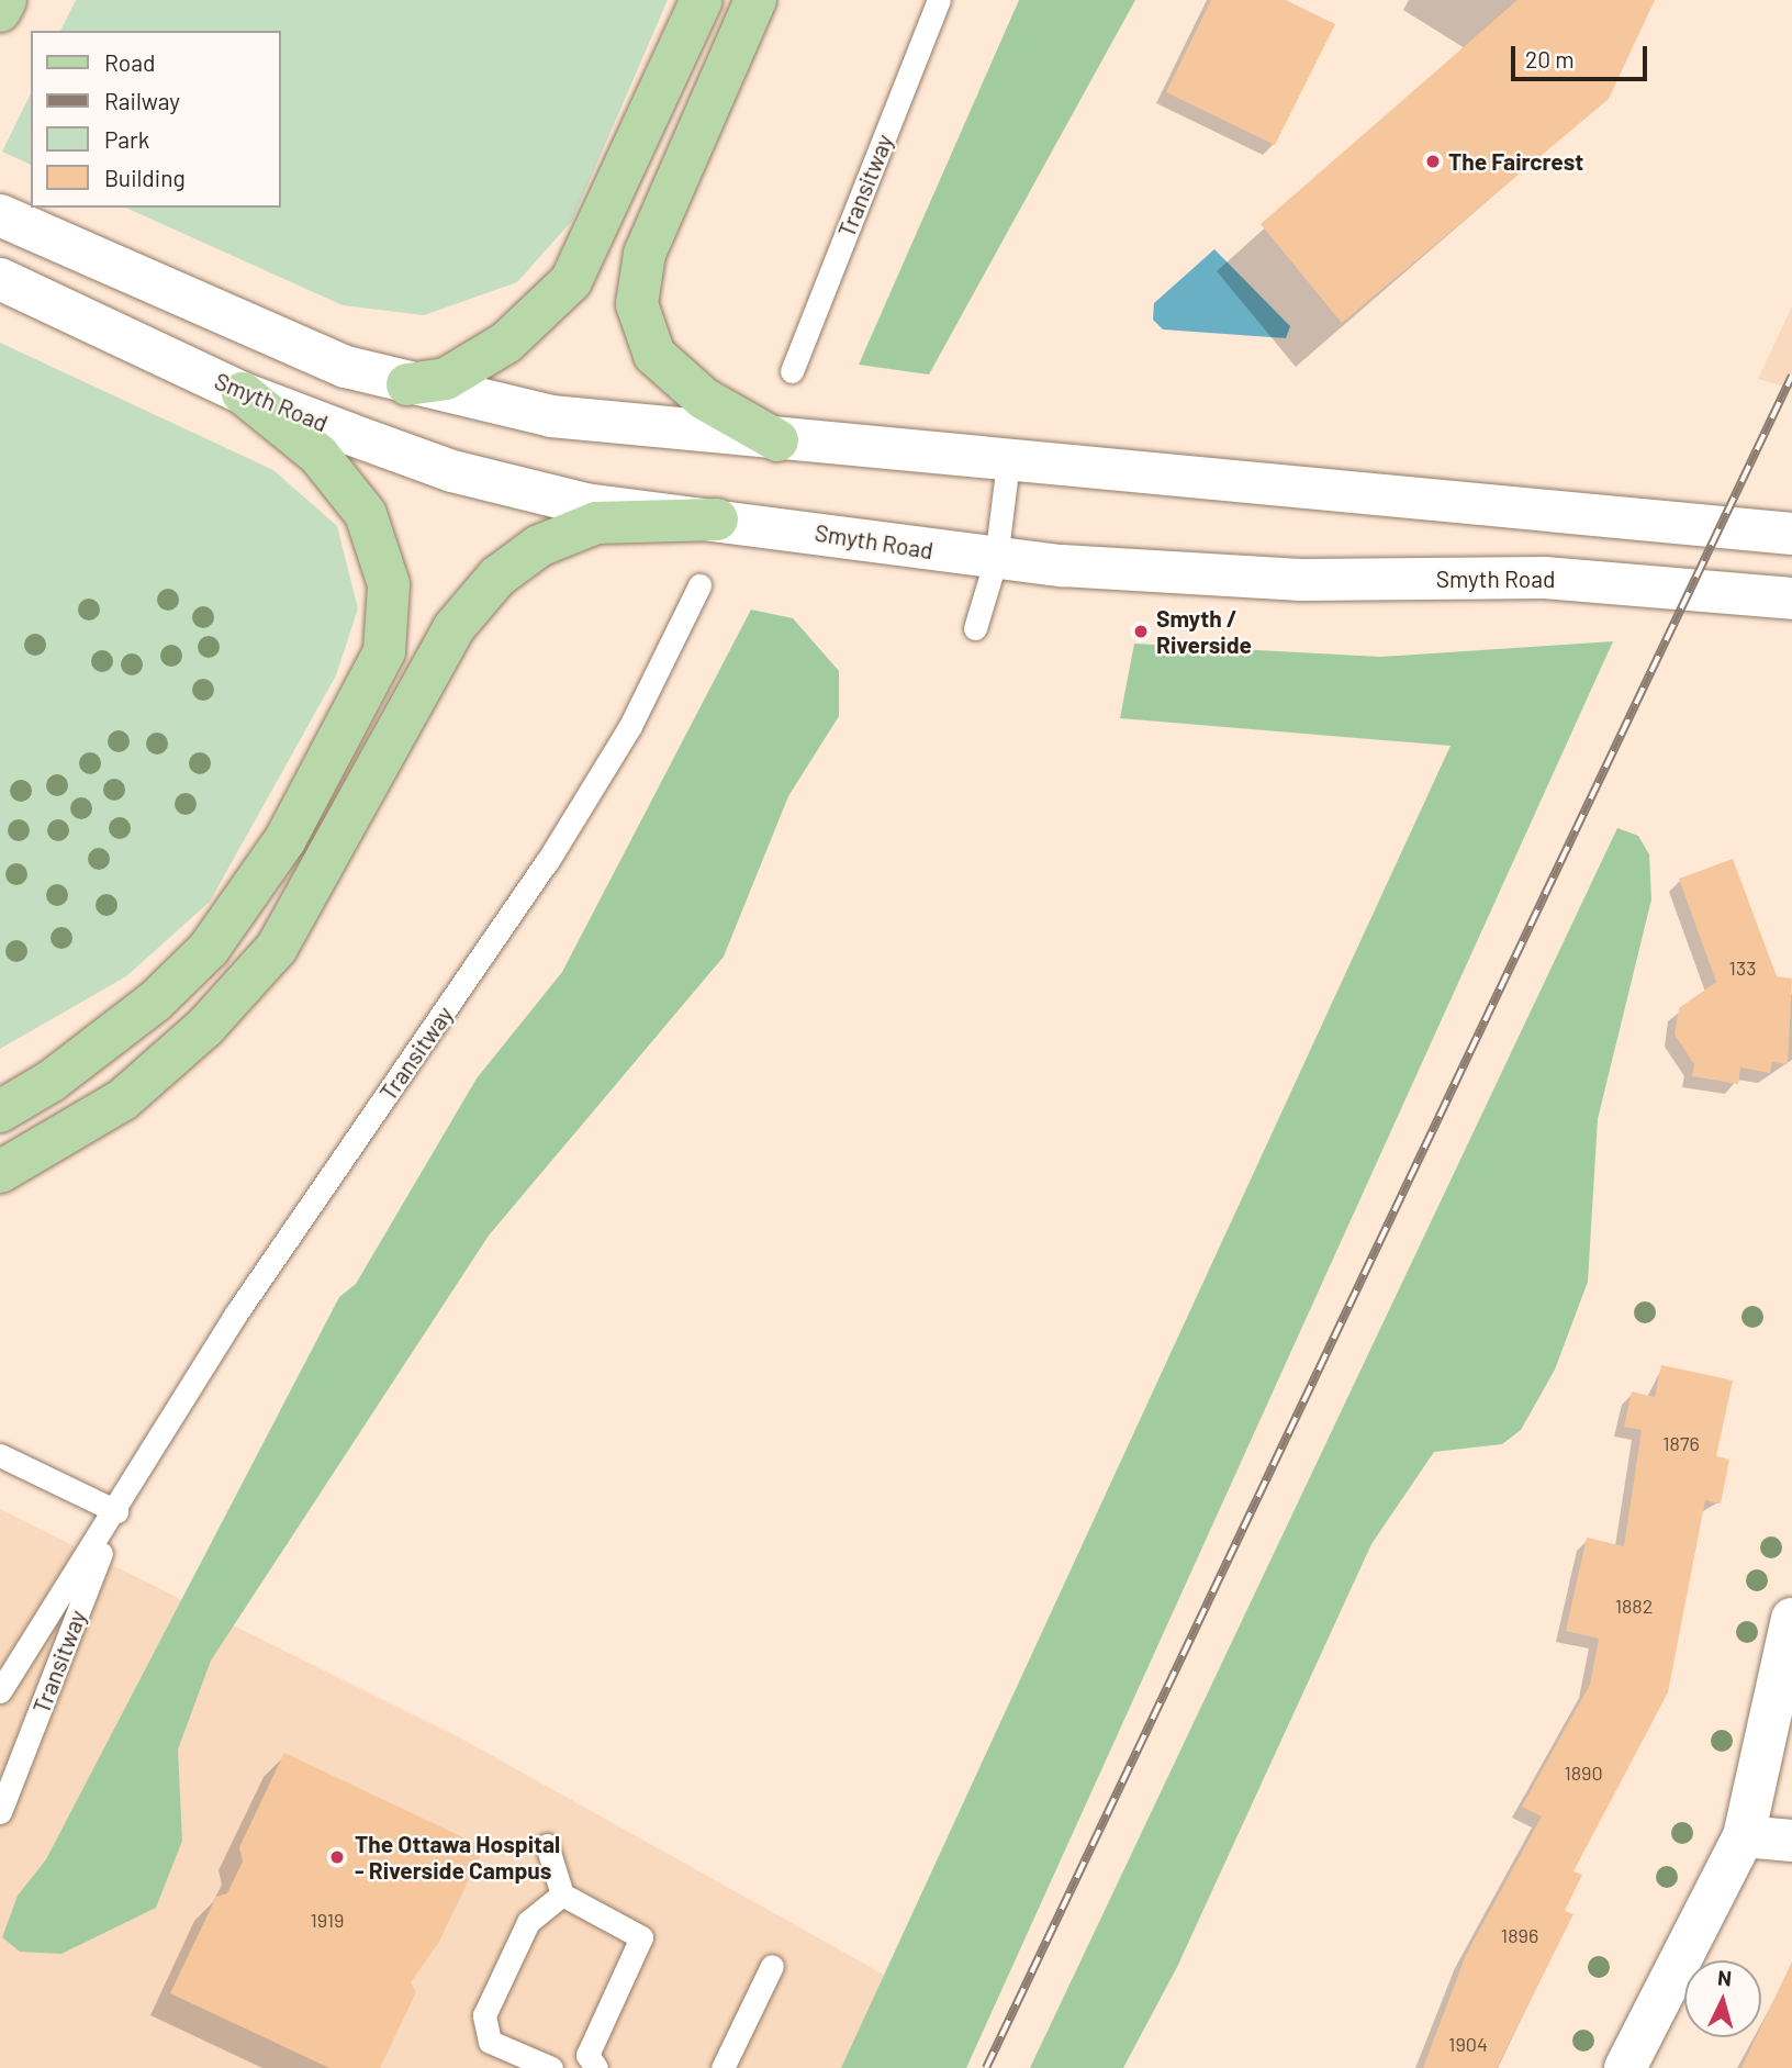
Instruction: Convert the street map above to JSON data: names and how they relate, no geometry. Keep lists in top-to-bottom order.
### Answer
{
  "streets": {
    "main road": ["Smyth Road"],
    "lane": ["Transitway"]
  },
  "places": ["The Faircrest", "Smyth / Riverside", "The Ottawa Hospital - Riverside Campus"],
  "house_numbers": [
    "133",
    "1876",
    "1882",
    "1890",
    "1919",
    "1896",
    "1904"
  ],
  "legend": [
    "Road",
    "Railway",
    "Park",
    "Building"
  ],
  "scale_bar": "20 m",
  "north": "top"
}
